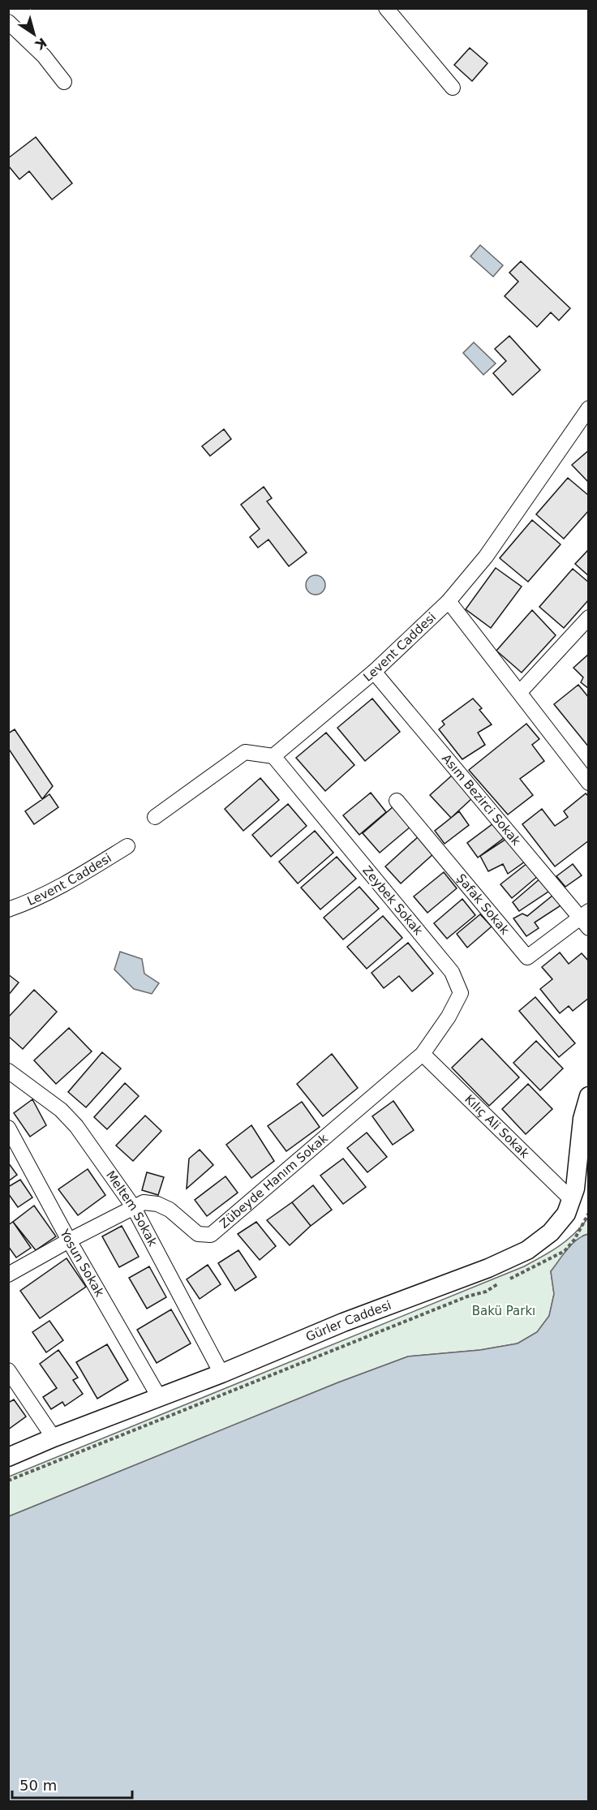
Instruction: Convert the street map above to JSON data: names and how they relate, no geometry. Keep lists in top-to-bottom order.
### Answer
{
  "streets": {
    "street": [
      "Levent Caddesi",
      "Asım Bezirci Sokak",
      "Zeybek Sokak",
      "Şafak Sokak",
      "Kılıç Ali Sokak",
      "Zübeyde Hanım Sokak",
      "Meltem Sokak",
      "Yosun Sokak",
      "Gürler Caddesi"
    ]
  },
  "crossings": [
    ["Levent Caddesi", "Asım Bezirci Sokak"],
    ["Levent Caddesi", "Zeybek Sokak"],
    ["Asım Bezirci Sokak", "Şafak Sokak"],
    ["Zeybek Sokak", "Kılıç Ali Sokak"],
    ["Zeybek Sokak", "Zübeyde Hanım Sokak"],
    ["Kılıç Ali Sokak", "Zübeyde Hanım Sokak"],
    ["Kılıç Ali Sokak", "Gürler Caddesi"],
    ["Zübeyde Hanım Sokak", "Meltem Sokak"],
    ["Zübeyde Hanım Sokak", "Yosun Sokak"],
    ["Meltem Sokak", "Gürler Caddesi"],
    ["Yosun Sokak", "Gürler Caddesi"]
  ],
  "parks": ["Bakü Parkı"],
  "scale_bar": "50 m",
  "north": "bottom right"
}
